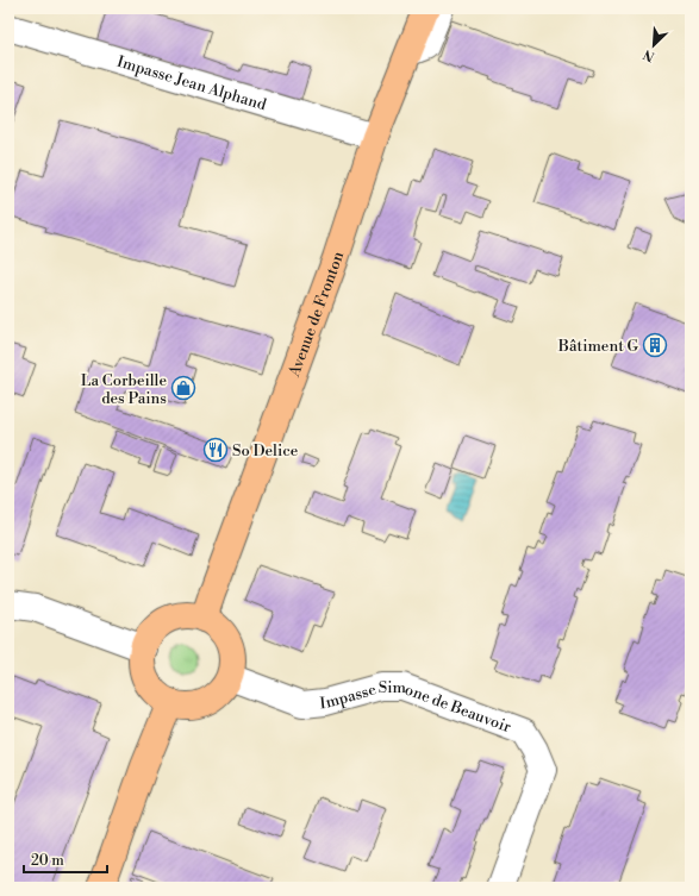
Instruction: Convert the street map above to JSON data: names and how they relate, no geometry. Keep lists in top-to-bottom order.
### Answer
{
  "streets": {
    "main road": ["Avenue de Fronton"],
    "street": ["Impasse Jean Alphand", "Impasse Simone de Beauvoir"]
  },
  "crossings": [
    ["Impasse Jean Alphand", "Avenue de Fronton"],
    ["Avenue de Fronton", "Impasse Simone de Beauvoir"]
  ],
  "places": {
    "building": ["Bâtiment G"],
    "shop": ["La Corbeille des Pains"],
    "restaurant": ["So Delice"]
  },
  "scale_bar": "20 m",
  "north": "bottom left"
}
